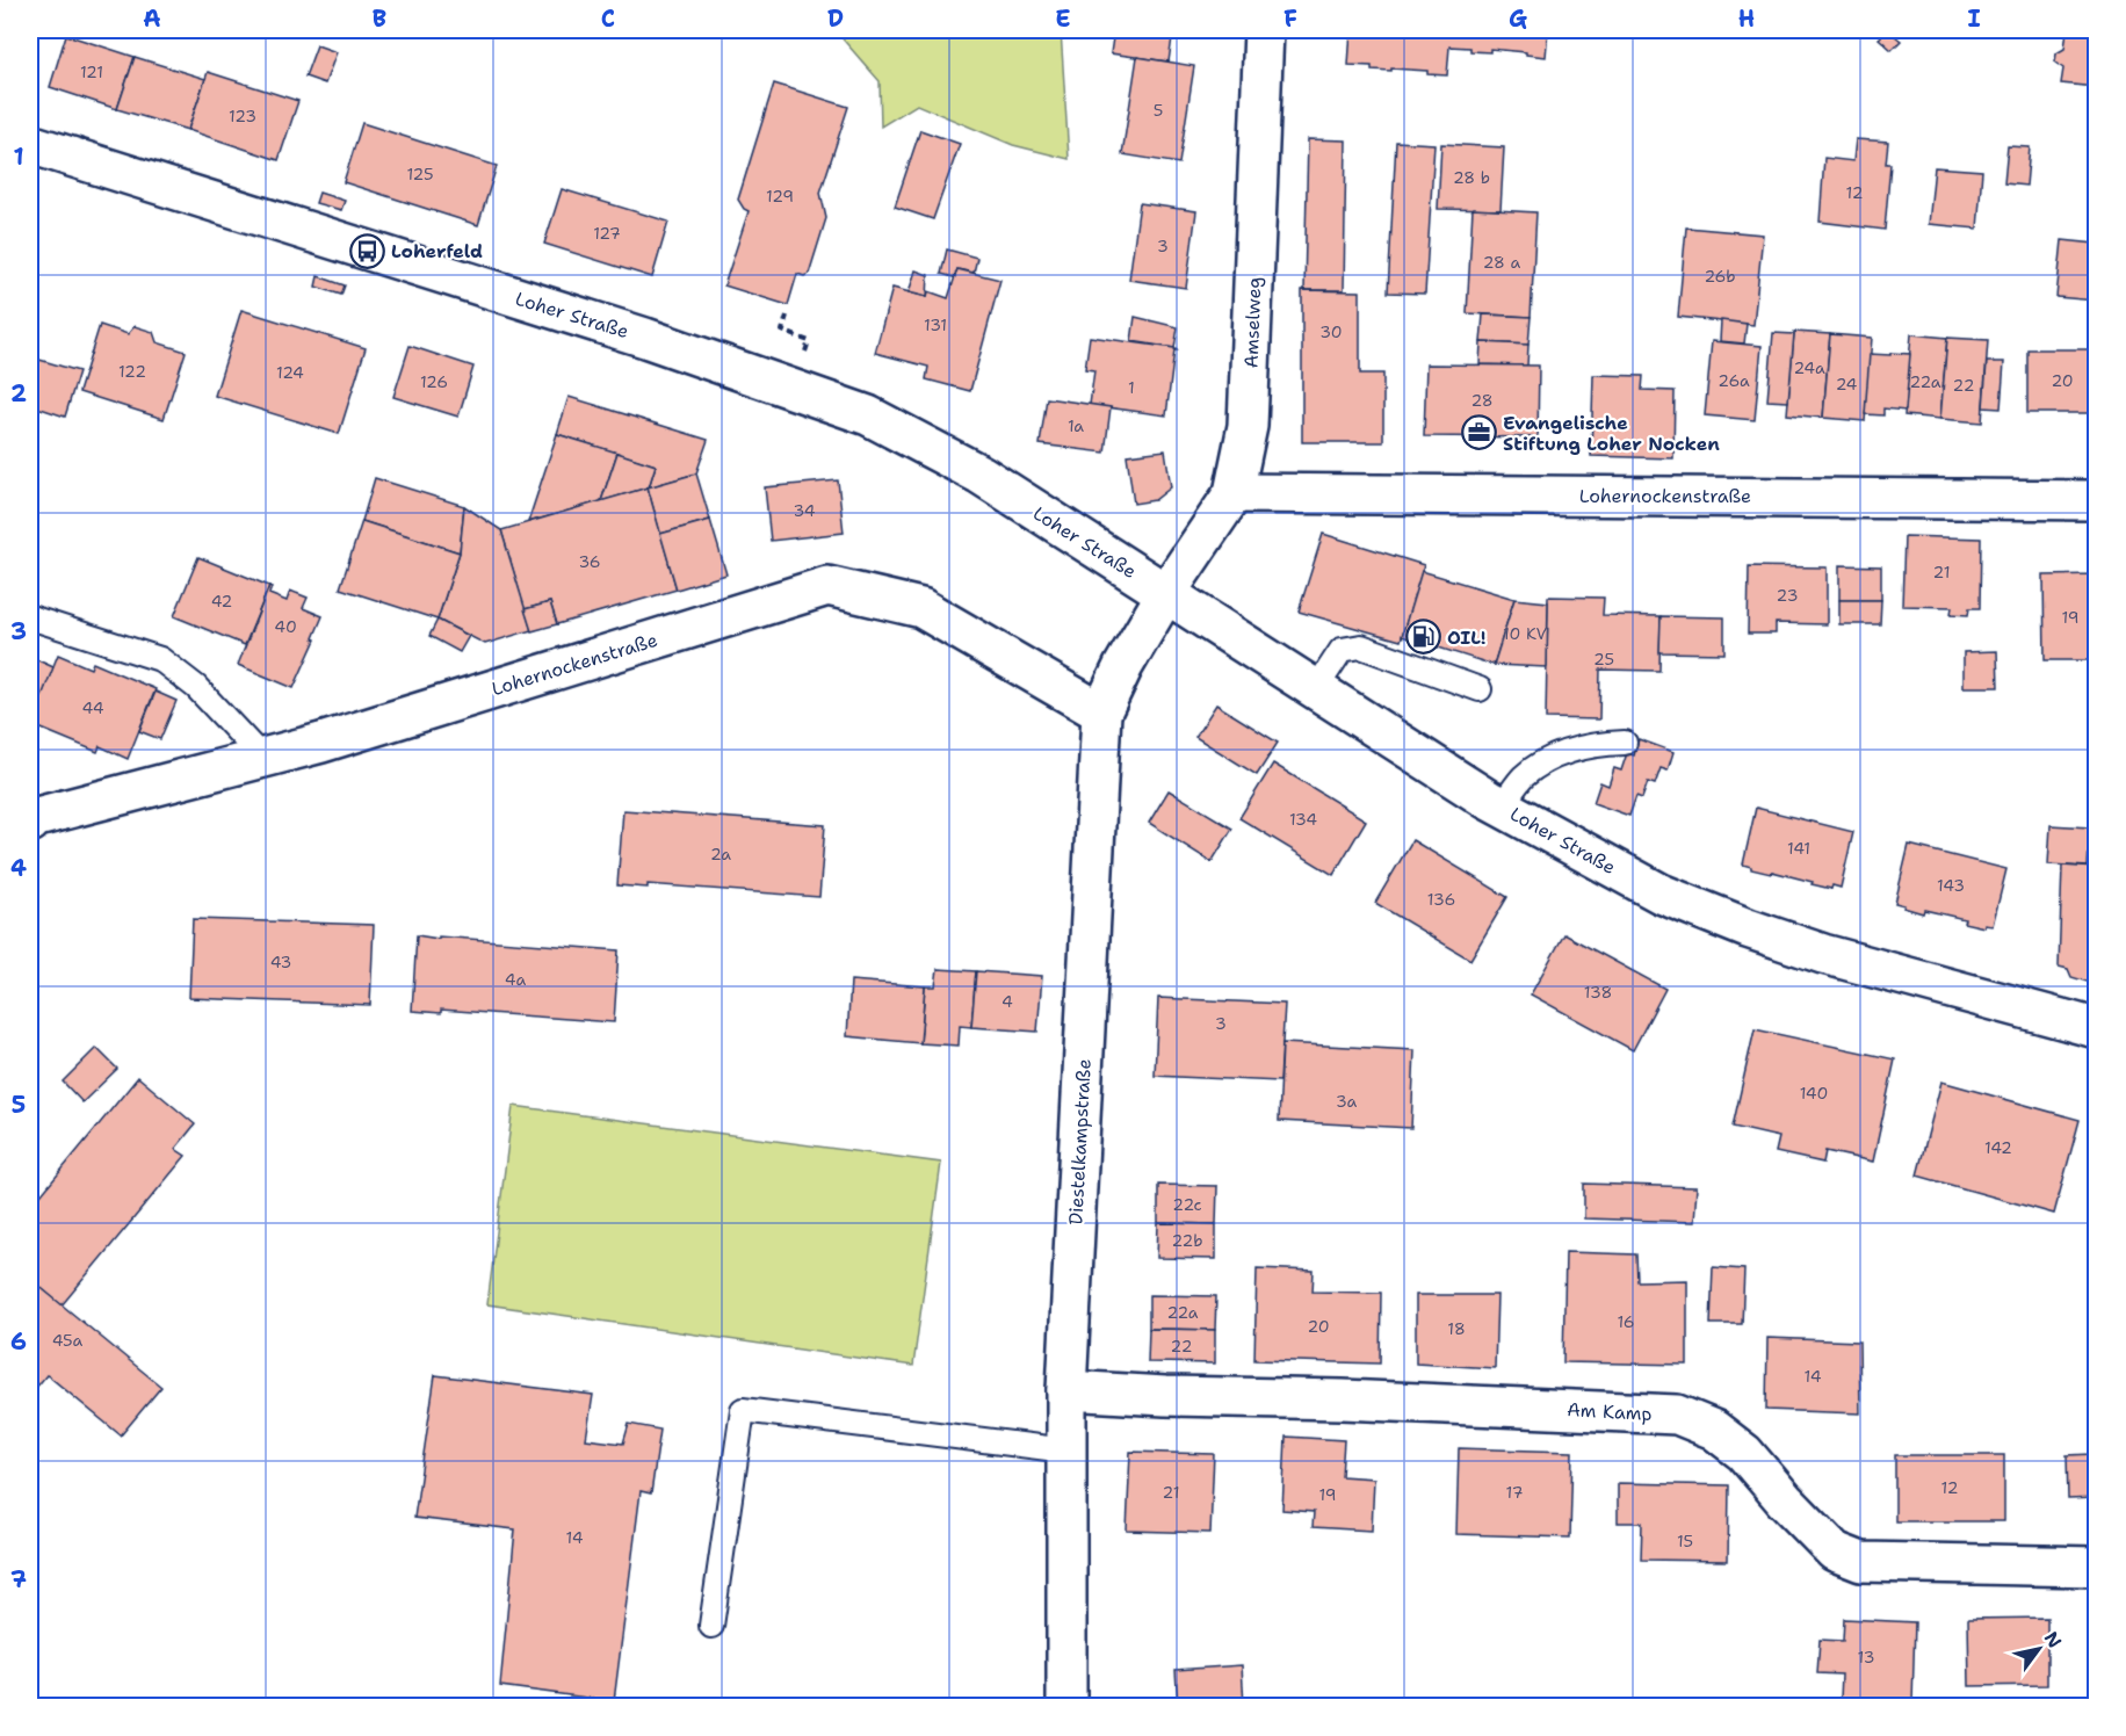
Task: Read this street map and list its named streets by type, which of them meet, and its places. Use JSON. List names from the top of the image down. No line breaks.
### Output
{"streets":{"street":["Loher Straße","Amselweg","Lohernockenstraße","Diestelkampstraße","Am Kamp"]},"crossings":[["Loher Straße","Amselweg"],["Loher Straße","Diestelkampstraße"],["Amselweg","Lohernockenstraße"],["Amselweg","Diestelkampstraße"],["Lohernockenstraße","Diestelkampstraße"],["Diestelkampstraße","Am Kamp"]],"places":{"bus stop":["Loherfeld"],"office":["Evangelische Stiftung Loher Nocken"],"fuel station":["OIL!"]},"house_numbers":["121","5","123","125","28 b","12","129","127","3","28 a","26b","131","30","24a","122","124","26a","20","126","22a","24","22","1","28","1a","34","36","21","23","42","19","40","10 KV","25","44","134","141","2a","143","136","43","4a","138","4","3","140","3a","142","22c","22b","22a","16","20","18","45a","22","14","12","21","17","19","14","15","13"],"north":"top right","grid":{"columns":["A","B","C","D","E","F","G","H","I"],"rows":["1","2","3","4","5","6","7"]}}
